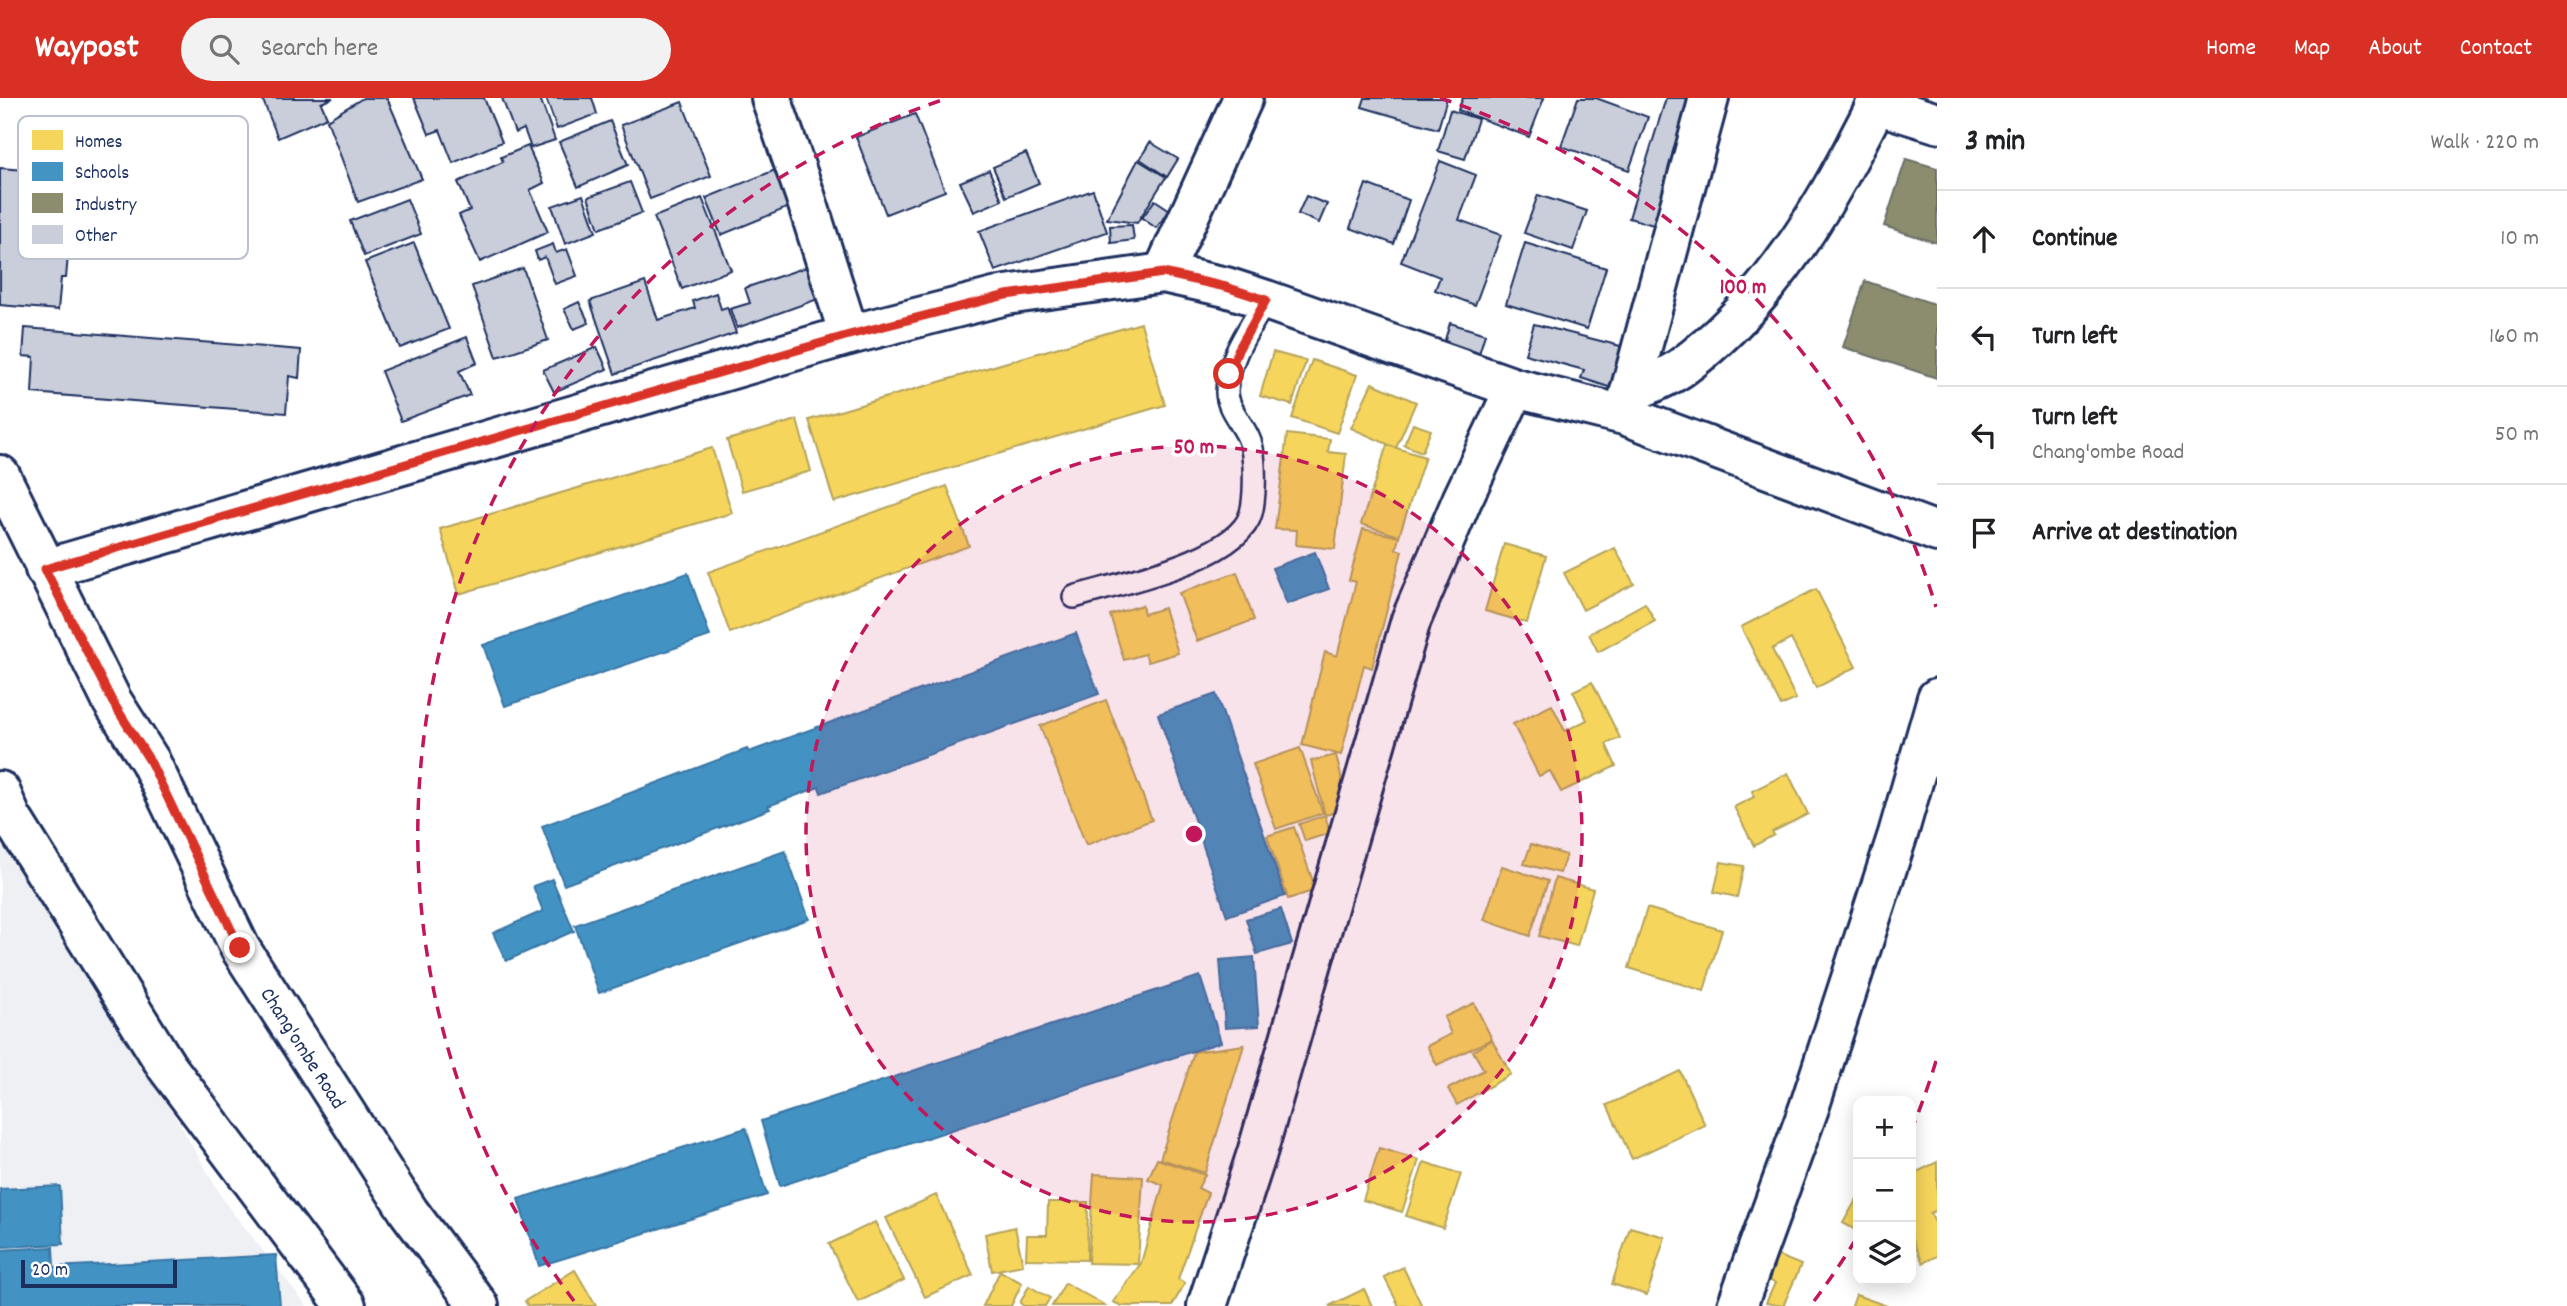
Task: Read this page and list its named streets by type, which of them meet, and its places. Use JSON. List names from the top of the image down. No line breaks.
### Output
{"streets":{"street":["Chang'ombe Road"]},"legend":["Homes","Schools","Industry","Other"],"scale_bar":"20 m","page":{"header":"Waypost","search":"Search here","nav":["Home","Map","About","Contact"],"heading":["3 min","Walk · 220 m"],"list":[["Continue","10 m"],["Turn left","160 m"],["Turn left","Chang'ombe Road","50 m"],"Arrive at destination"],"map_buttons":["+","−"],"scale":"20 m"},"rings":["100 m","50 m"]}
